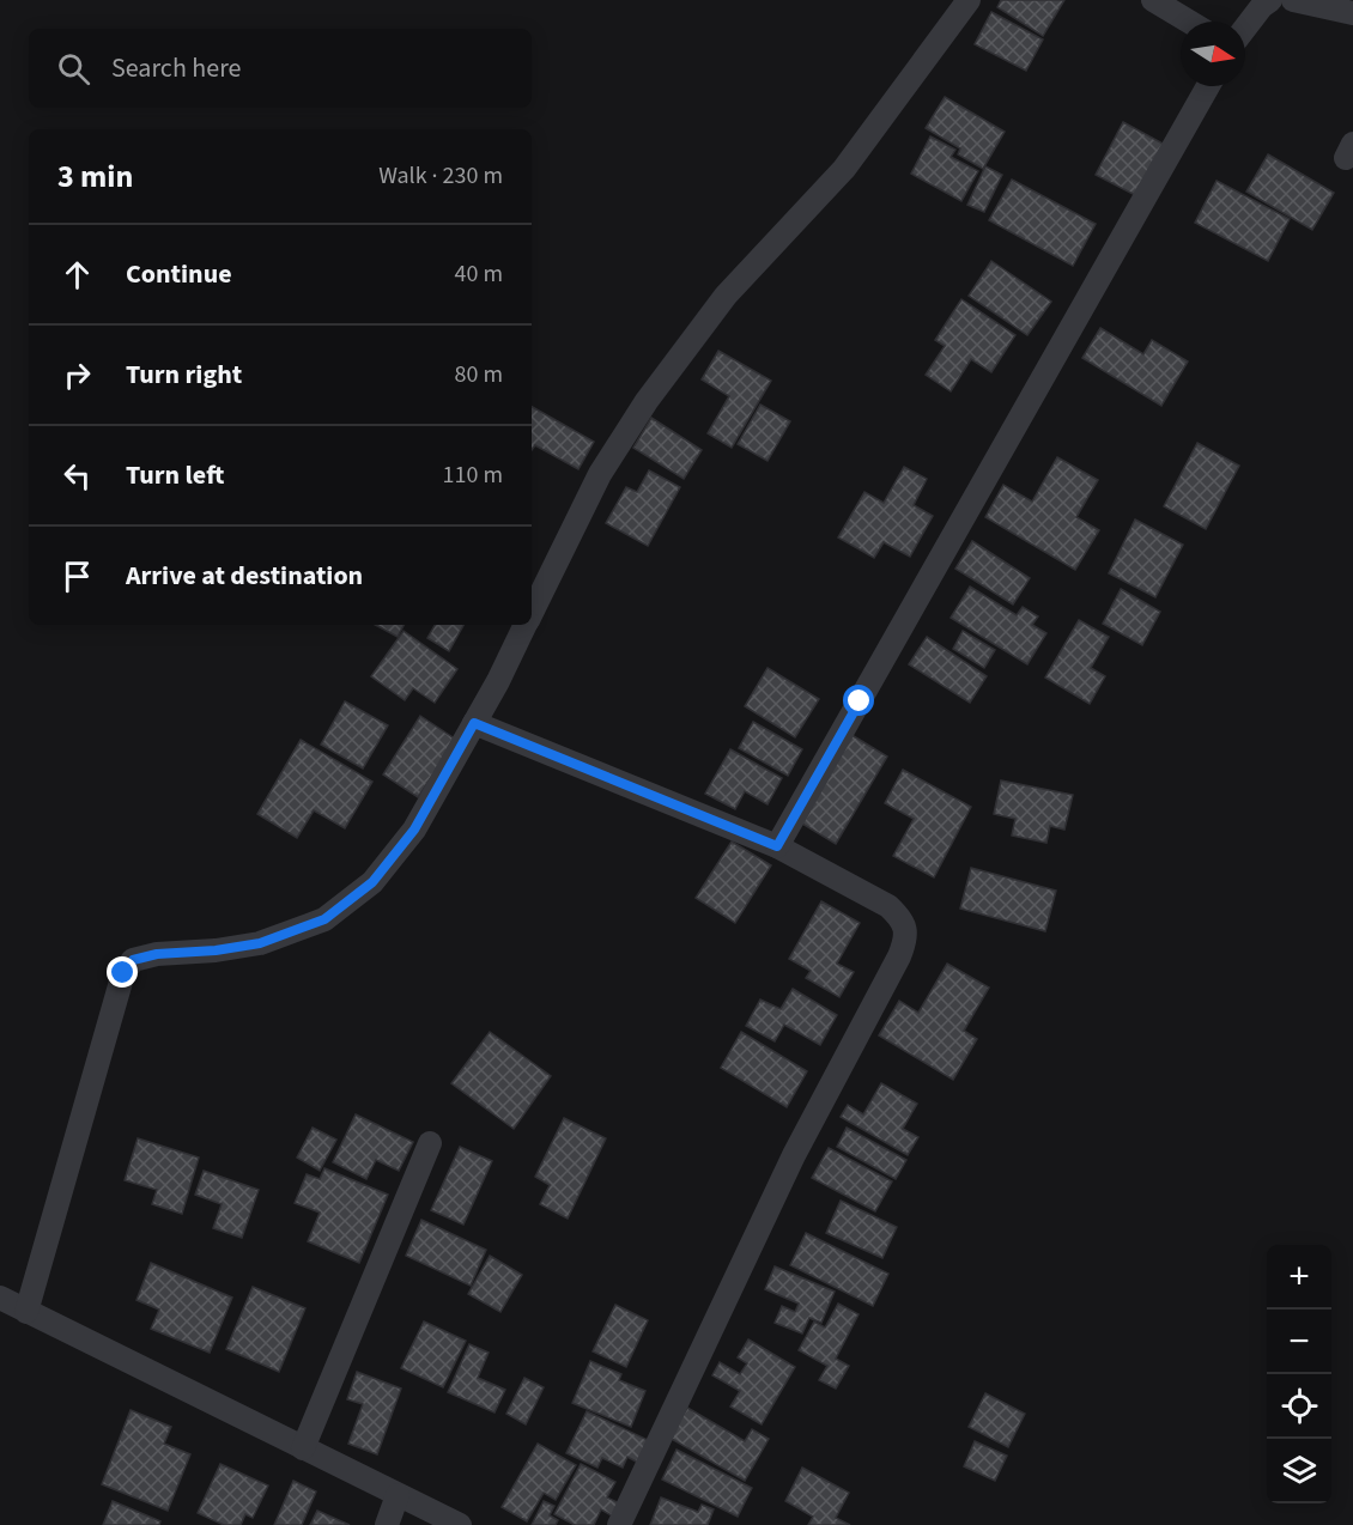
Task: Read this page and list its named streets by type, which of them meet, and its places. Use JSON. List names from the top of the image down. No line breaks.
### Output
{"north":"right","page":{"search":"Search here","heading":["3 min","Walk · 230 m"],"list":[["Continue","40 m"],["Turn right","80 m"],["Turn left","110 m"],"Arrive at destination"],"map_buttons":["+","−"]}}
